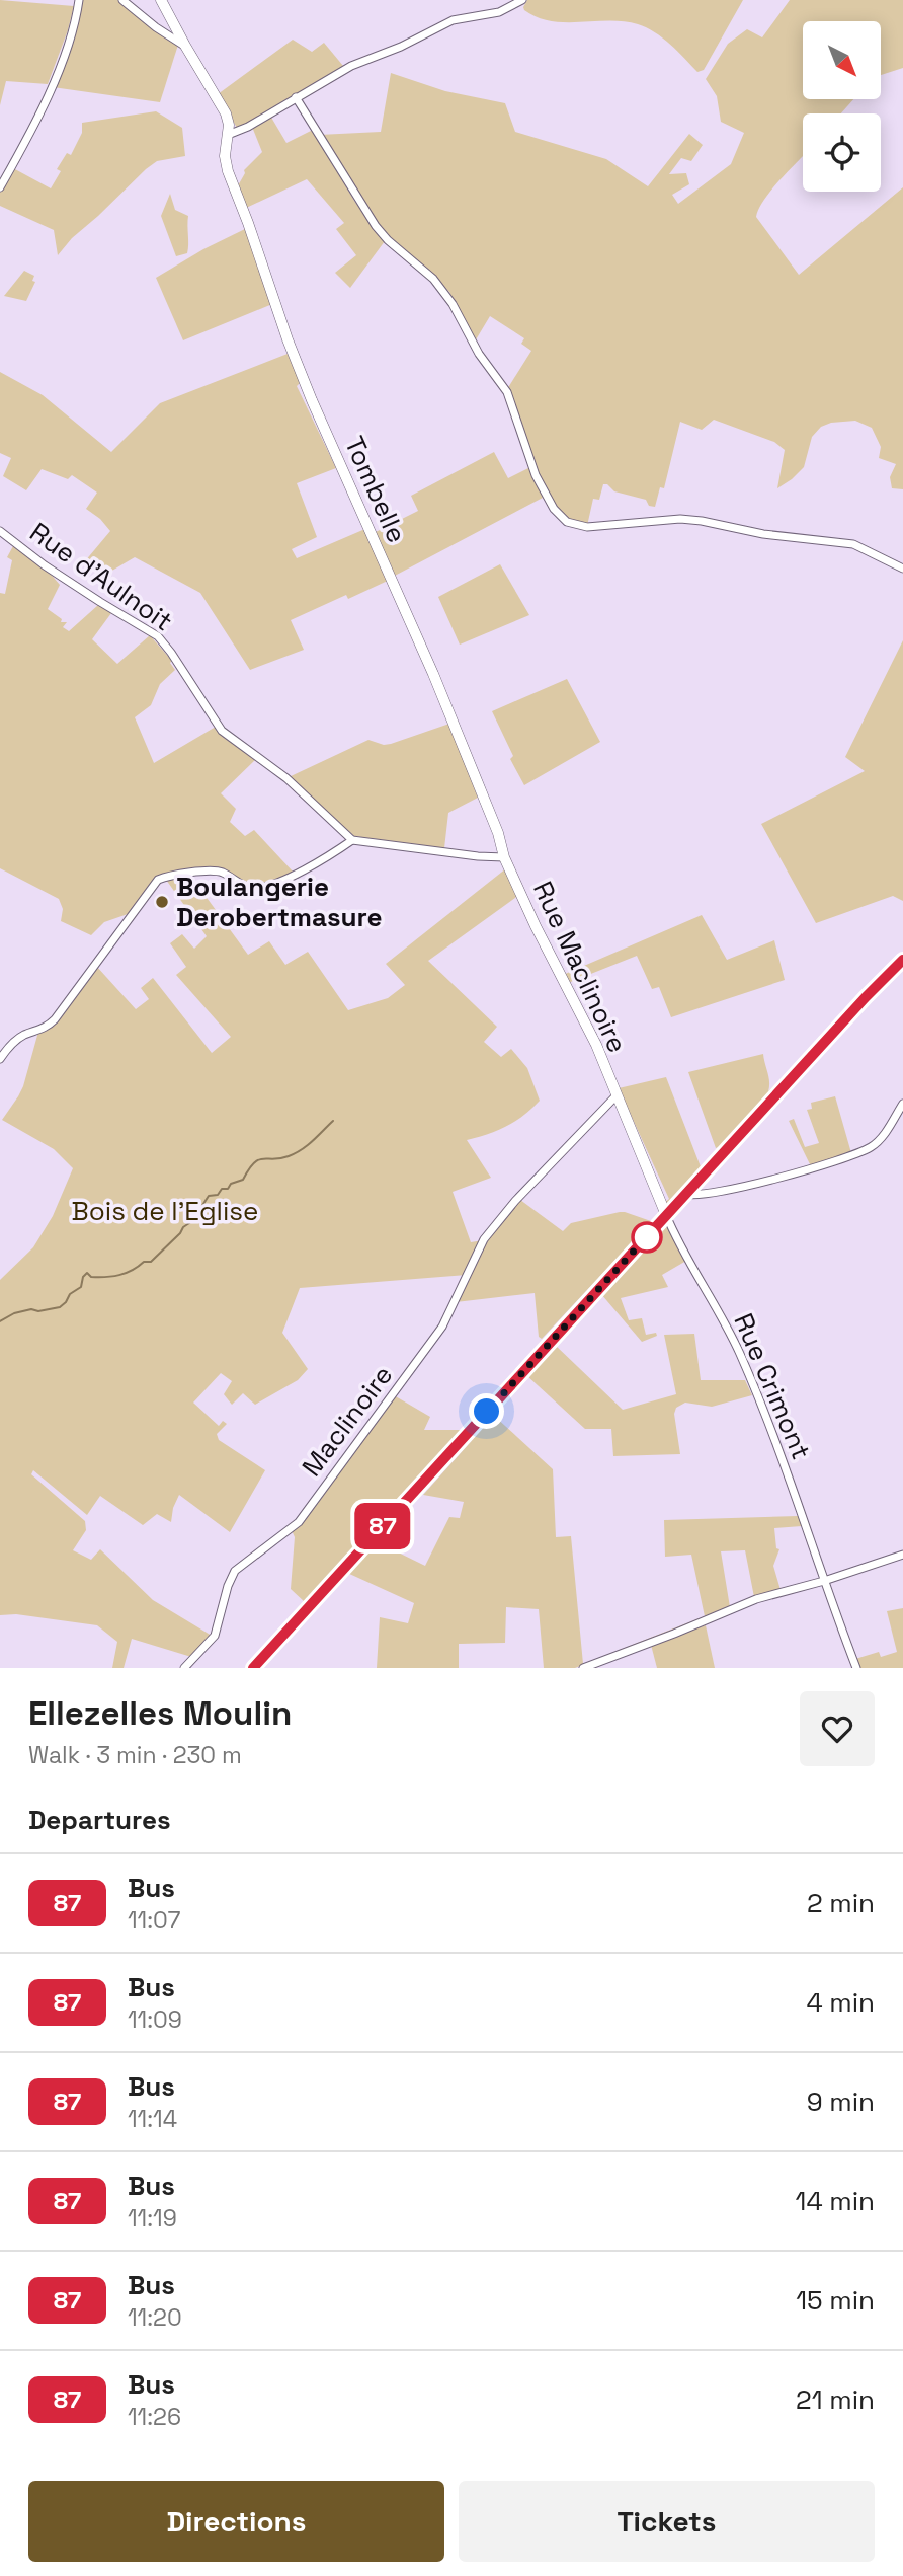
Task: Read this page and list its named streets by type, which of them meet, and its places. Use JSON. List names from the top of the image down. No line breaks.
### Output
{"streets":{"street":["Tombelle","Rue d'Aulnoit","Rue Maclinoire","Rue Crimont","Maclinoire"]},"crossings":[["Tombelle","Rue Maclinoire"],["Rue Maclinoire","Rue Crimont"],["Rue Maclinoire","Maclinoire"]],"parks":["Bois de l'Eglise"],"places":["Boulangerie Derobertmasure"],"lines":["bus line 87"],"north":"bottom right","page":{"on_map":"87","heading":[["Ellezelles Moulin","Walk · 3 min · 230 m"],"Departures"],"list":[{"mark":"87","name":"Bus","note":"11:07","value":"2 min"},{"mark":"87","name":"Bus","note":"11:09","value":"4 min"},{"mark":"87","name":"Bus","note":"11:14","value":"9 min"},{"mark":"87","name":"Bus","note":"11:19","value":"14 min"},{"mark":"87","name":"Bus","note":"11:20","value":"15 min"},{"mark":"87","name":"Bus","note":"11:26","value":"21 min"}],"buttons":["Directions","Tickets"]}}
